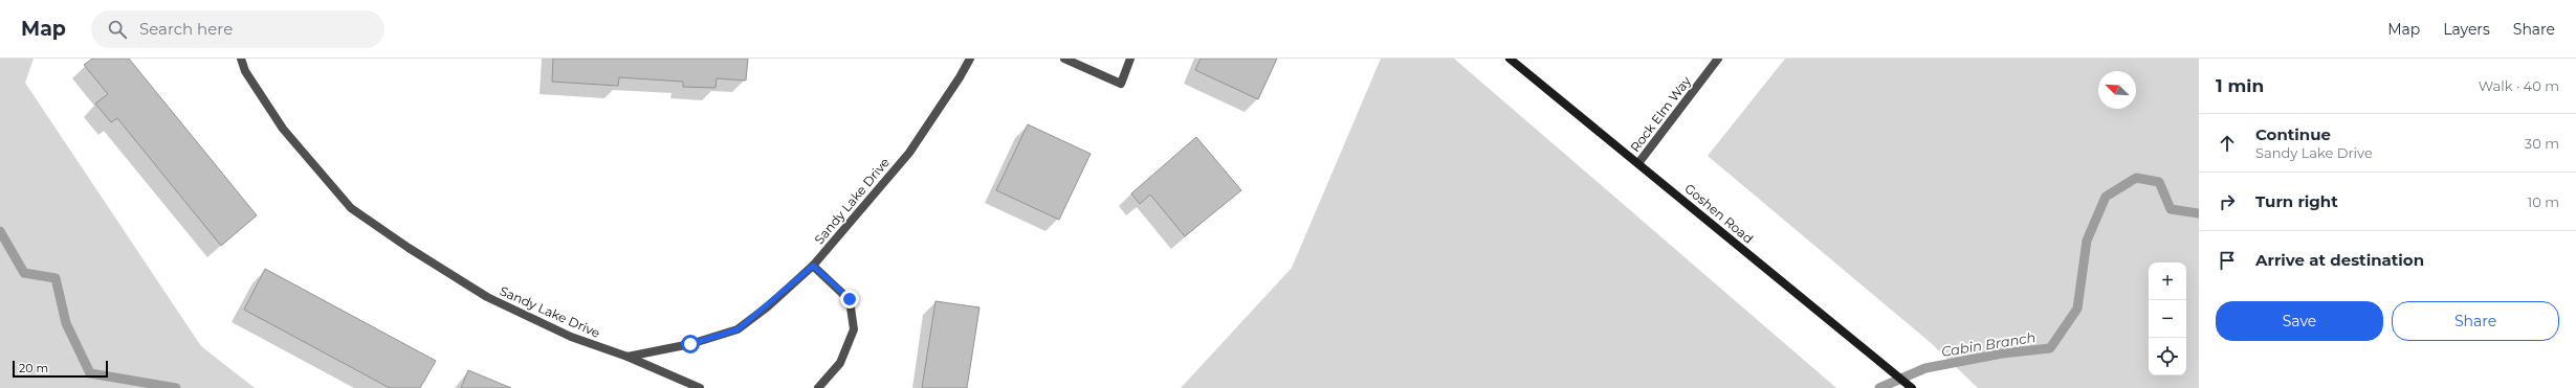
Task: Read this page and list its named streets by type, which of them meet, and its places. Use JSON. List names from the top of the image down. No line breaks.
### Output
{"streets":{"street":["Rock Elm Way","Sandy Lake Drive","Goshen Road"]},"crossings":[["Rock Elm Way","Goshen Road"]],"water":["Cabin Branch"],"scale_bar":"20 m","north":"top left","page":{"header":"Map","search":"Search here","nav":["Map","Layers","Share"],"heading":["1 min","Walk · 40 m"],"list":[["Continue","Sandy Lake Drive","30 m"],["Turn right","10 m"],"Arrive at destination"],"map_buttons":["+","−"],"buttons":["Save","Share"],"scale":"20 m"}}
